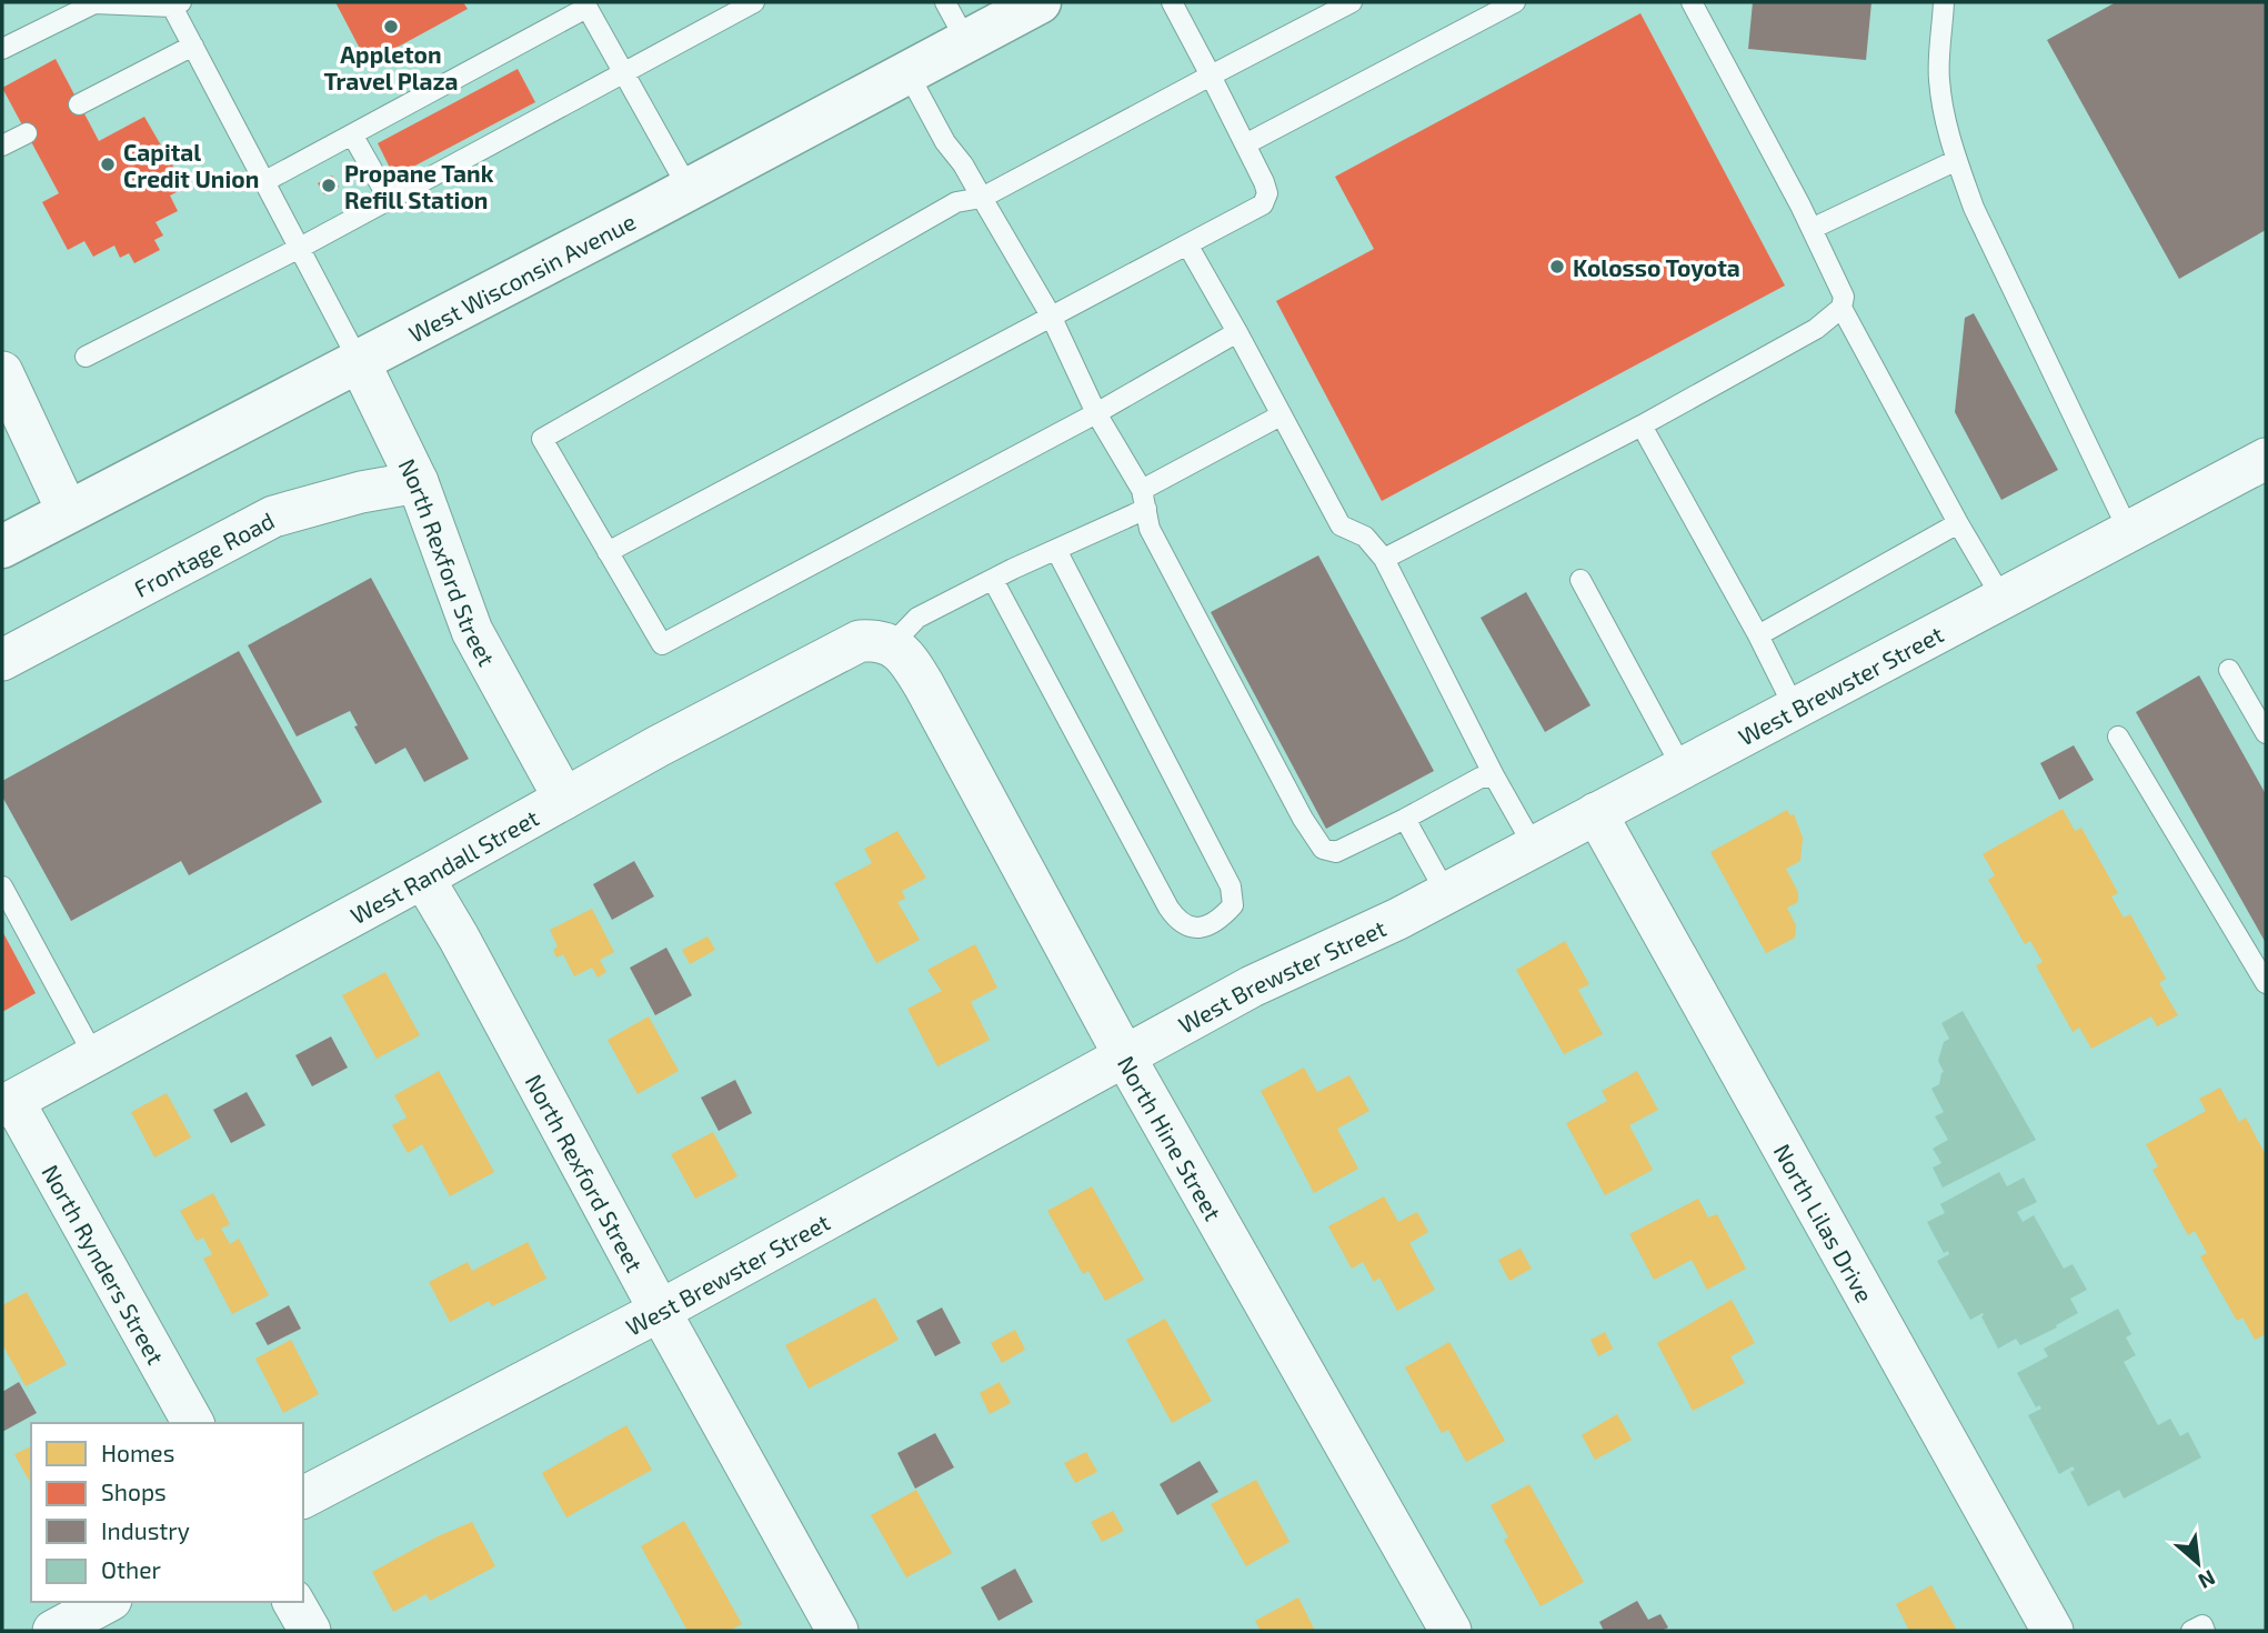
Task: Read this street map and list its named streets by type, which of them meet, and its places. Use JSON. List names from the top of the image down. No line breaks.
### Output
{"streets":{"main road":["West Wisconsin Avenue"],"street":["Frontage Road","North Rexford Street","West Brewster Street","West Randall Street","North Hine Street","North Lilas Drive","North Rynders Street"]},"crossings":[["West Wisconsin Avenue","North Rexford Street"],["Frontage Road","North Rexford Street"],["North Rexford Street","West Brewster Street"],["North Rexford Street","West Randall Street"],["West Brewster Street","North Hine Street"],["West Brewster Street","North Lilas Drive"],["West Randall Street","North Hine Street"],["West Randall Street","North Rynders Street"]],"places":["Appleton Travel Plaza","Capital Credit Union","Propane Tank Refill Station","Kolosso Toyota"],"legend":["Homes","Shops","Industry","Other"],"north":"bottom right"}
